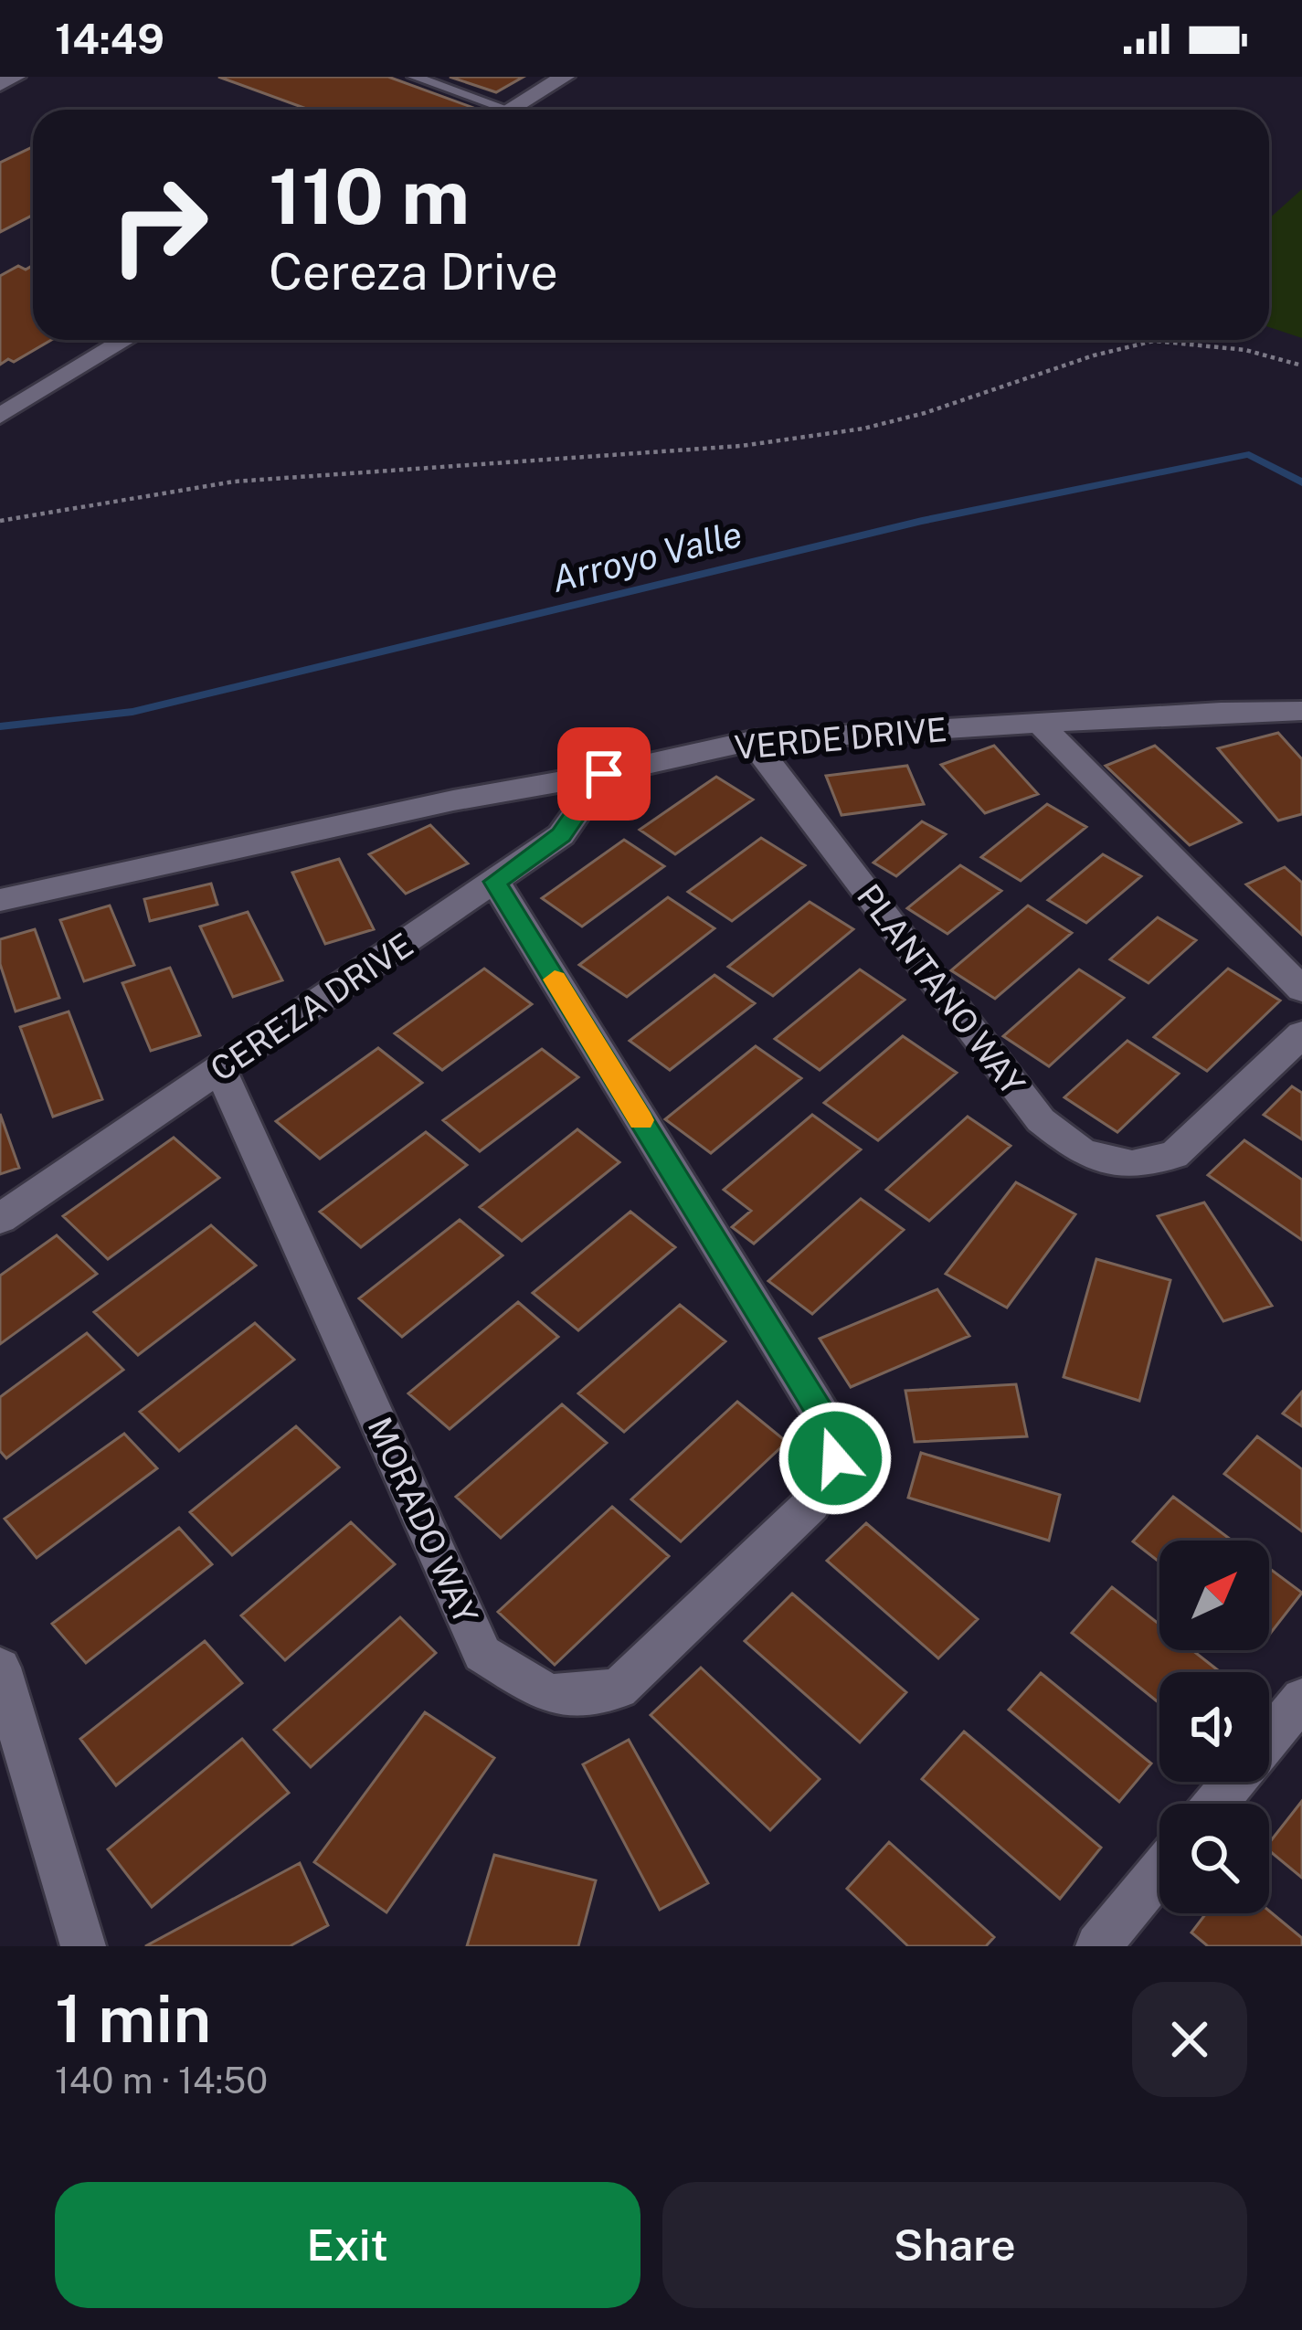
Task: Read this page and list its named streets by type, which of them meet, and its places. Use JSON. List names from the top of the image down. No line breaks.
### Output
{"streets":{"street":["VERDE DRIVE","PLANTANO WAY","CEREZA DRIVE","MORADO WAY"]},"crossings":[["VERDE DRIVE","PLANTANO WAY"],["VERDE DRIVE","CEREZA DRIVE"],["CEREZA DRIVE","MORADO WAY"]],"water":["Arroyo Valle"],"north":"top right","page":{"status":"14:49","turn":["110 m","Cereza Drive"],"heading":["1 min","140 m · 14:50"],"buttons":["Exit","Share"]}}
